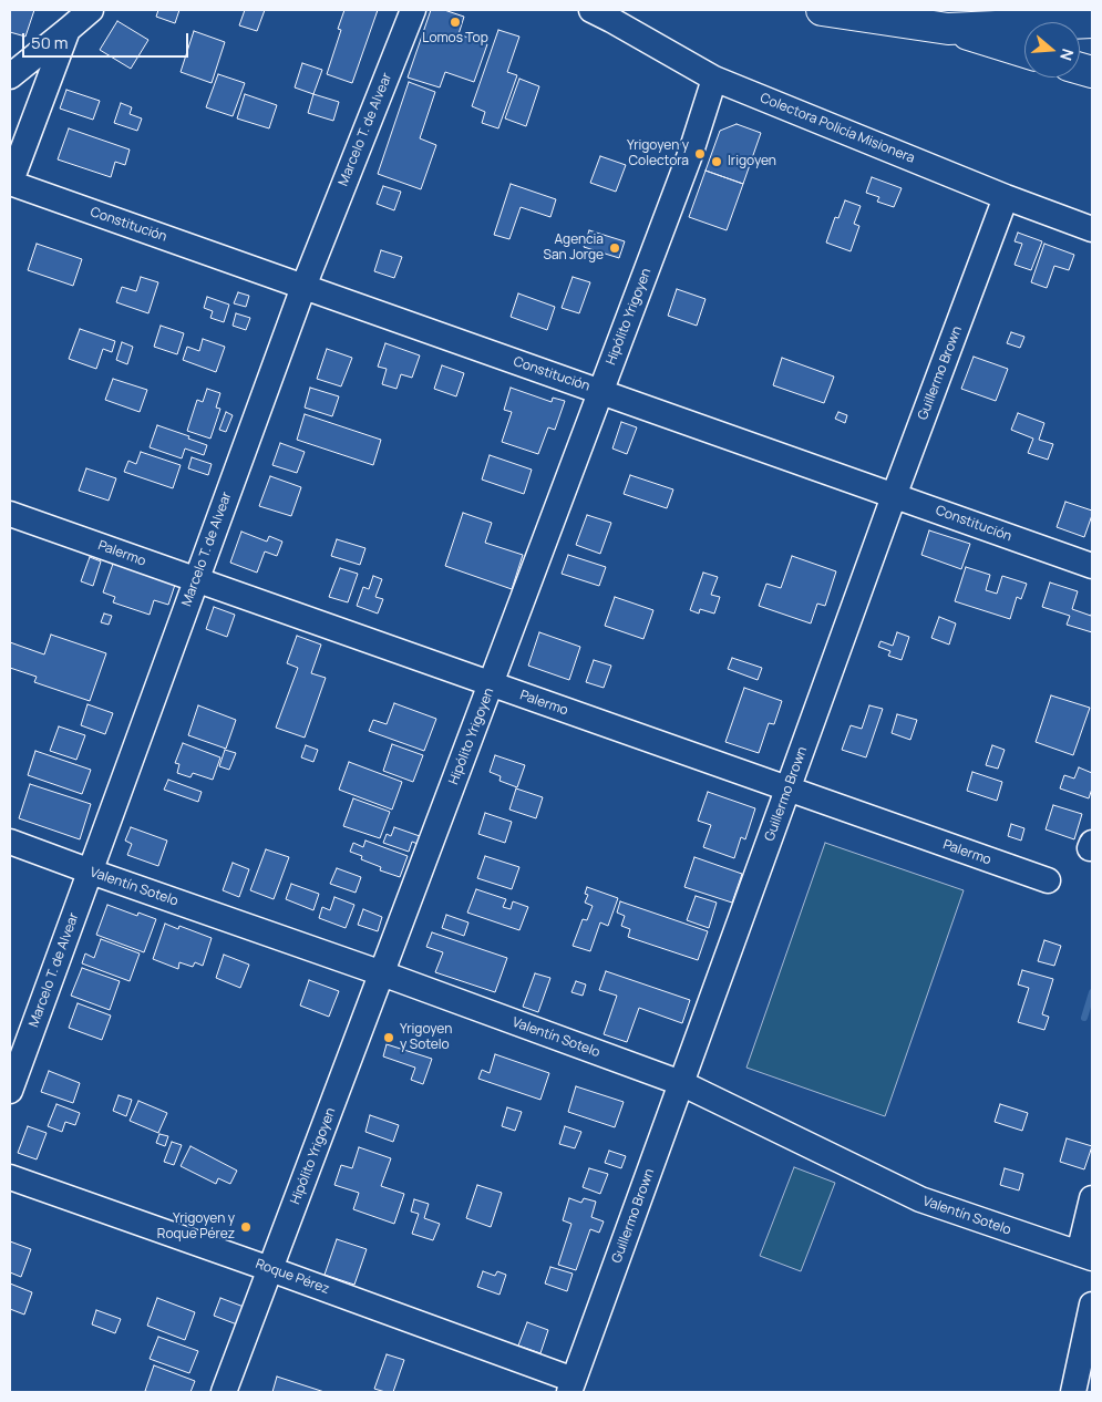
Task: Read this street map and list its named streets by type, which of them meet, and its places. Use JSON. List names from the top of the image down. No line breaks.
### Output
{"streets":{"street":["Colectora Policía Misionera","Marcelo T. de Alvear","Constitución","Hipólito Yrigoyen","Guillermo Brown","Palermo","Valentín Sotelo","Roque Pérez"]},"crossings":[["Colectora Policía Misionera","Hipólito Yrigoyen"],["Colectora Policía Misionera","Guillermo Brown"],["Marcelo T. de Alvear","Constitución"],["Marcelo T. de Alvear","Palermo"],["Marcelo T. de Alvear","Valentín Sotelo"],["Constitución","Hipólito Yrigoyen"],["Constitución","Guillermo Brown"],["Hipólito Yrigoyen","Palermo"],["Hipólito Yrigoyen","Valentín Sotelo"],["Hipólito Yrigoyen","Roque Pérez"],["Guillermo Brown","Palermo"],["Guillermo Brown","Valentín Sotelo"],["Guillermo Brown","Roque Pérez"]],"places":["Lomos Top","Yrigoyen y Colectora","Irigoyen","Agencia San Jorge","Yrigoyen y Sotelo","Yrigoyen y Roque Pérez"],"scale_bar":"50 m","north":"right"}
